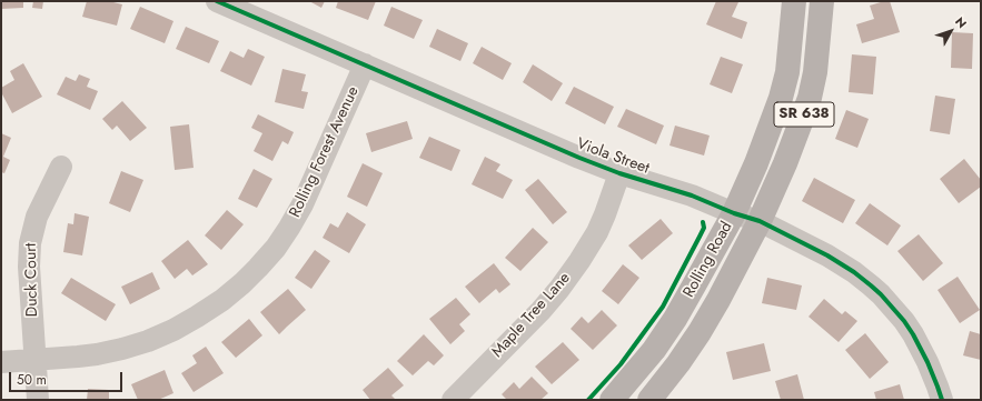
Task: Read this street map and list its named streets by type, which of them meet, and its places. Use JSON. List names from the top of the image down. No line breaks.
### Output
{"streets":{"main road":["SR 638","Rolling Road"],"street":["Rolling Forest Avenue","Viola Street","Duck Court","Maple Tree Lane"]},"crossings":[["Rolling Forest Avenue","Viola Street"],["Rolling Forest Avenue","Duck Court"],["Viola Street","Rolling Road"],["Viola Street","Maple Tree Lane"]],"scale_bar":"50 m","north":"top right"}
